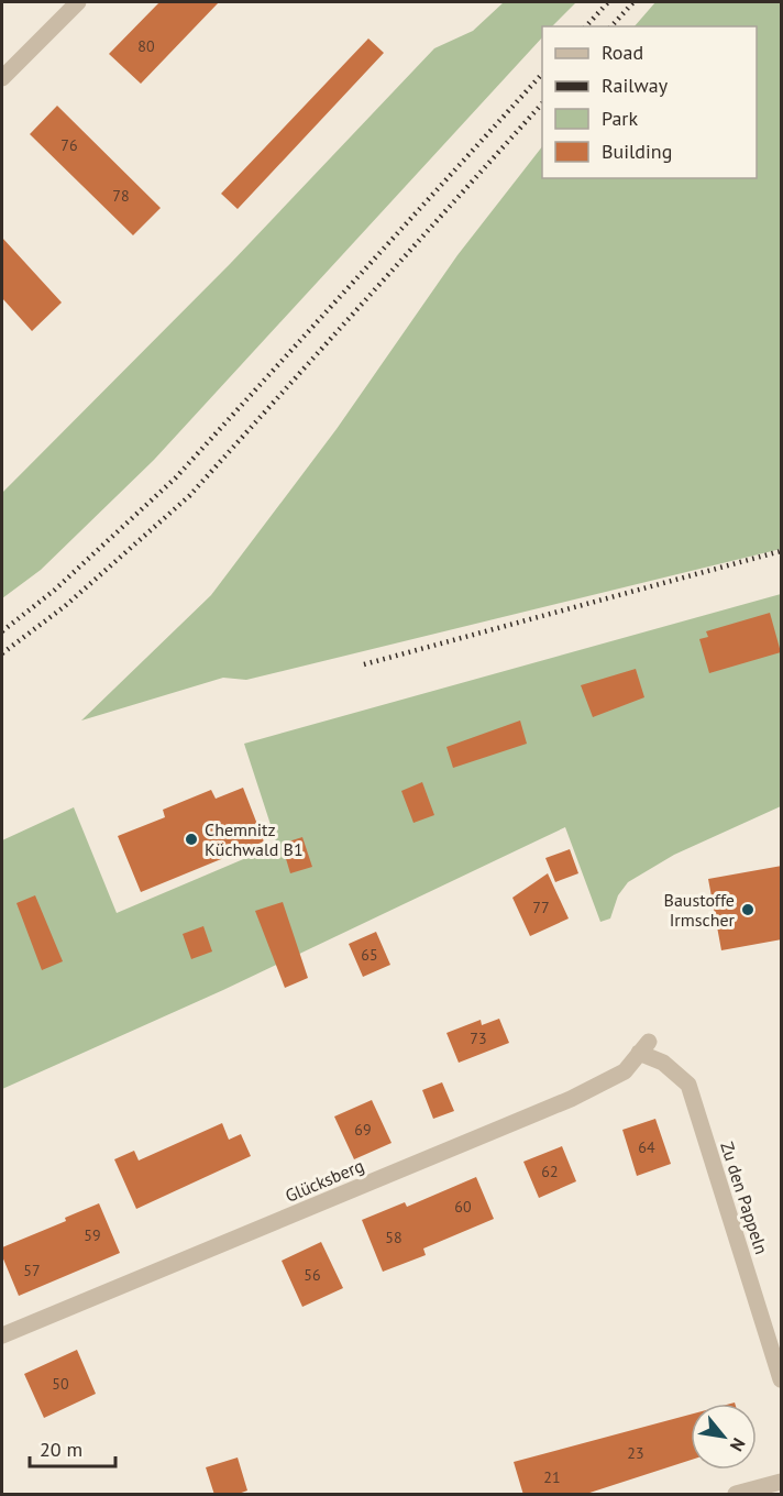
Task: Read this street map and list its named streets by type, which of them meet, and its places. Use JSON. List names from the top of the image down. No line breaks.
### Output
{"streets":{"street":["Glücksberg","Zu den Pappeln"]},"crossings":[["Glücksberg","Zu den Pappeln"]],"places":["Chemnitz Küchwald B1","Baustoffe Irmscher"],"house_numbers":["80","76","78","77","65","73","69","64","62","60","59","58","57","56","50","23","21"],"legend":["Road","Railway","Park","Building"],"scale_bar":"20 m","north":"bottom right"}
